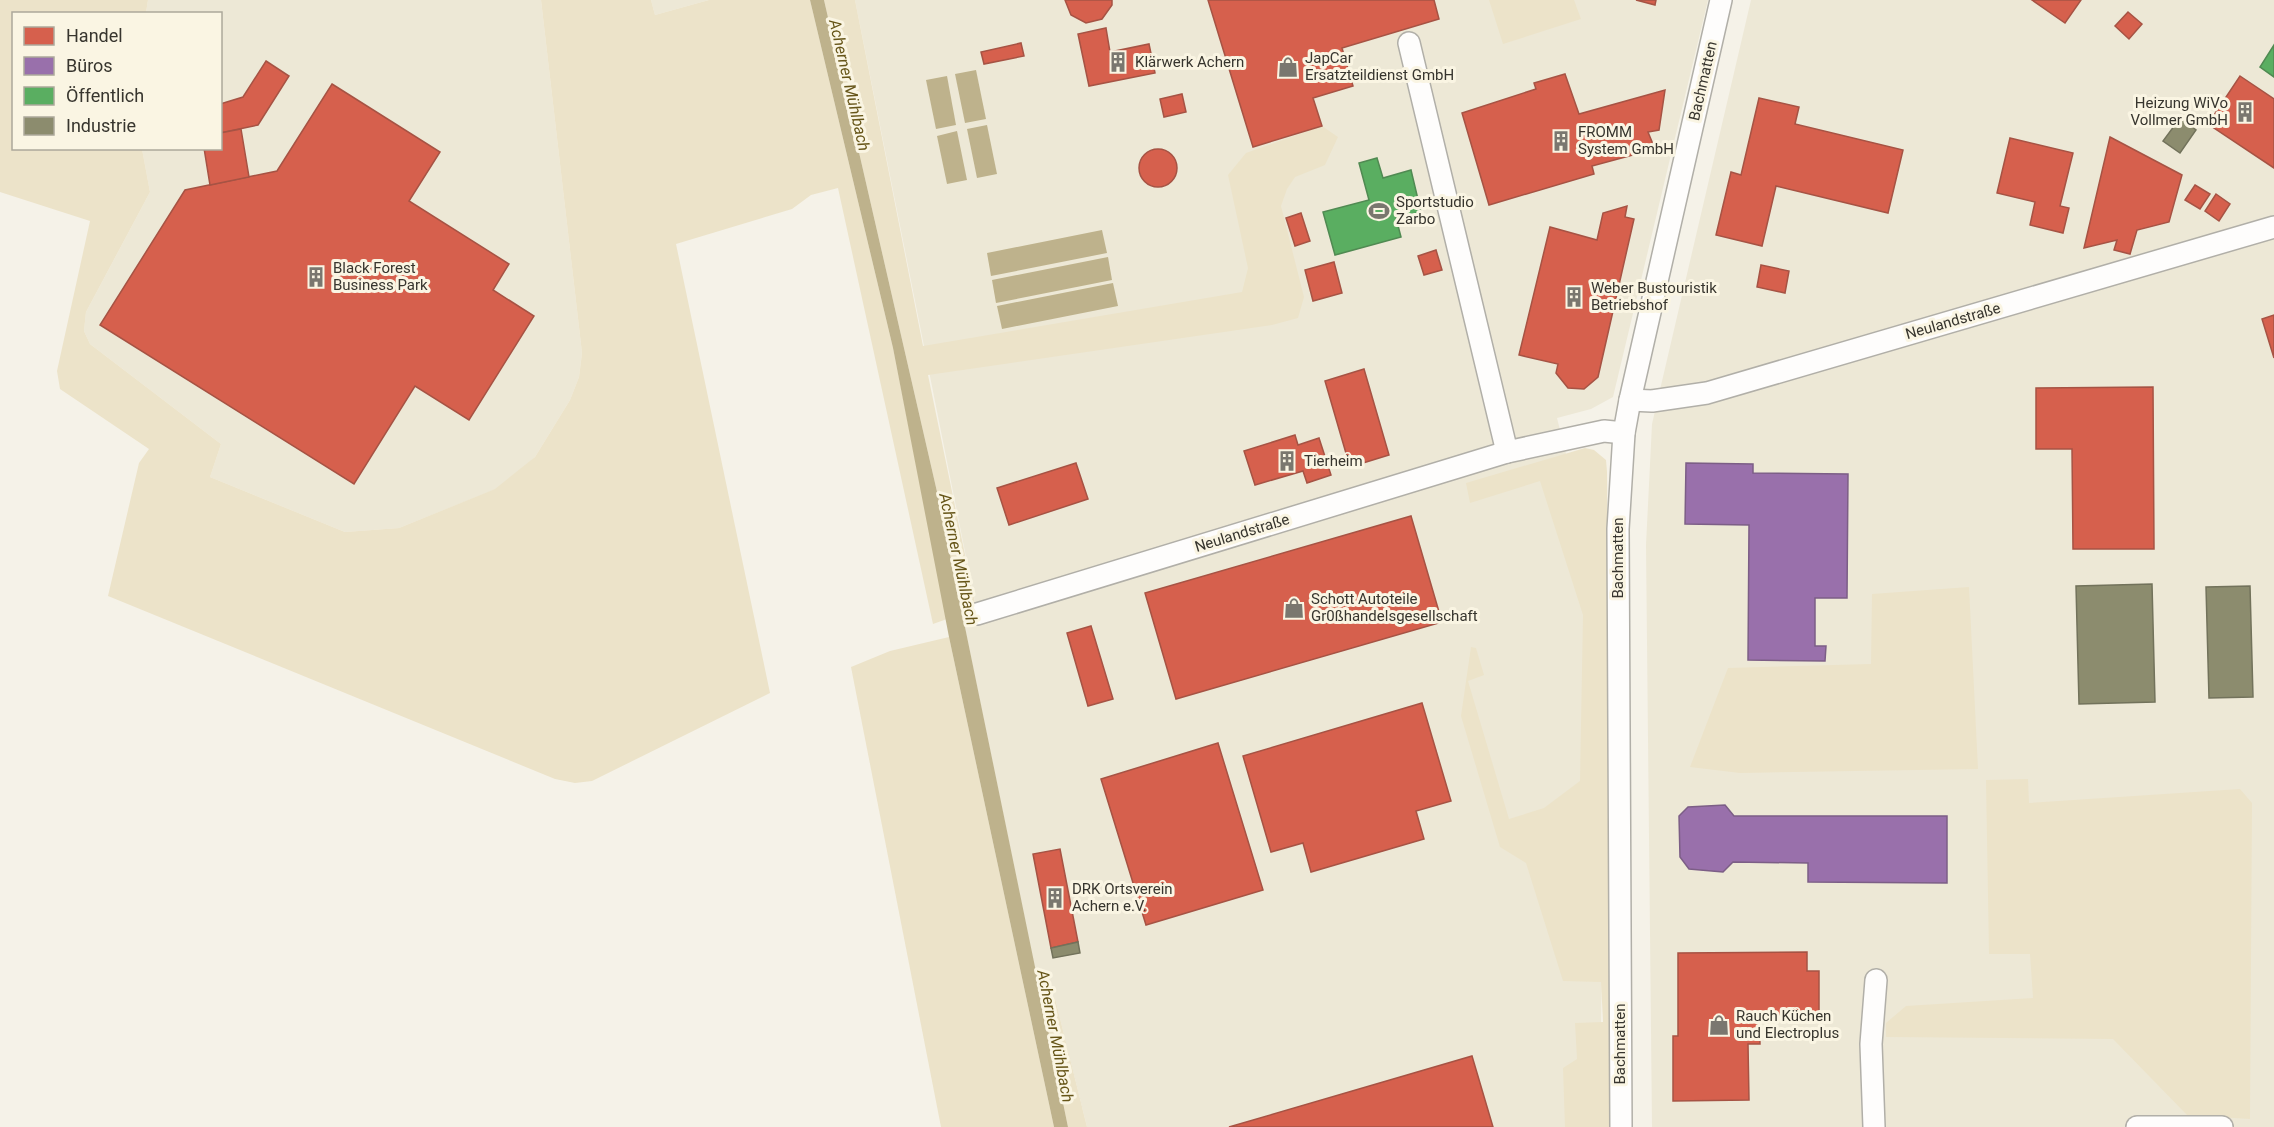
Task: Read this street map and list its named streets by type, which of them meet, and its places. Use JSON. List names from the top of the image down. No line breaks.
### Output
{"streets":{"street":["Bachmatten","Neulandstraße"]},"crossings":[["Bachmatten","Neulandstraße"]],"water":["Acherner Mühlbach"],"places":{"building":["Klärwerk Achern","Heizung WiVo Vollmer GmbH","FROMM System GmbH","Black Forest Business Park","Weber Bustouristik Betriebshof","Tierheim","DRK Ortsverein Achern e.V."],"shop":["JapCar Ersatzteildienst GmbH","Schott Autoteile Gr0ßhandelsgesellschaft","Rauch Küchen und Electroplus"],"sports":["Sportstudio Zarbo"]},"legend":["Handel","Büros","Öffentlich","Industrie"]}
